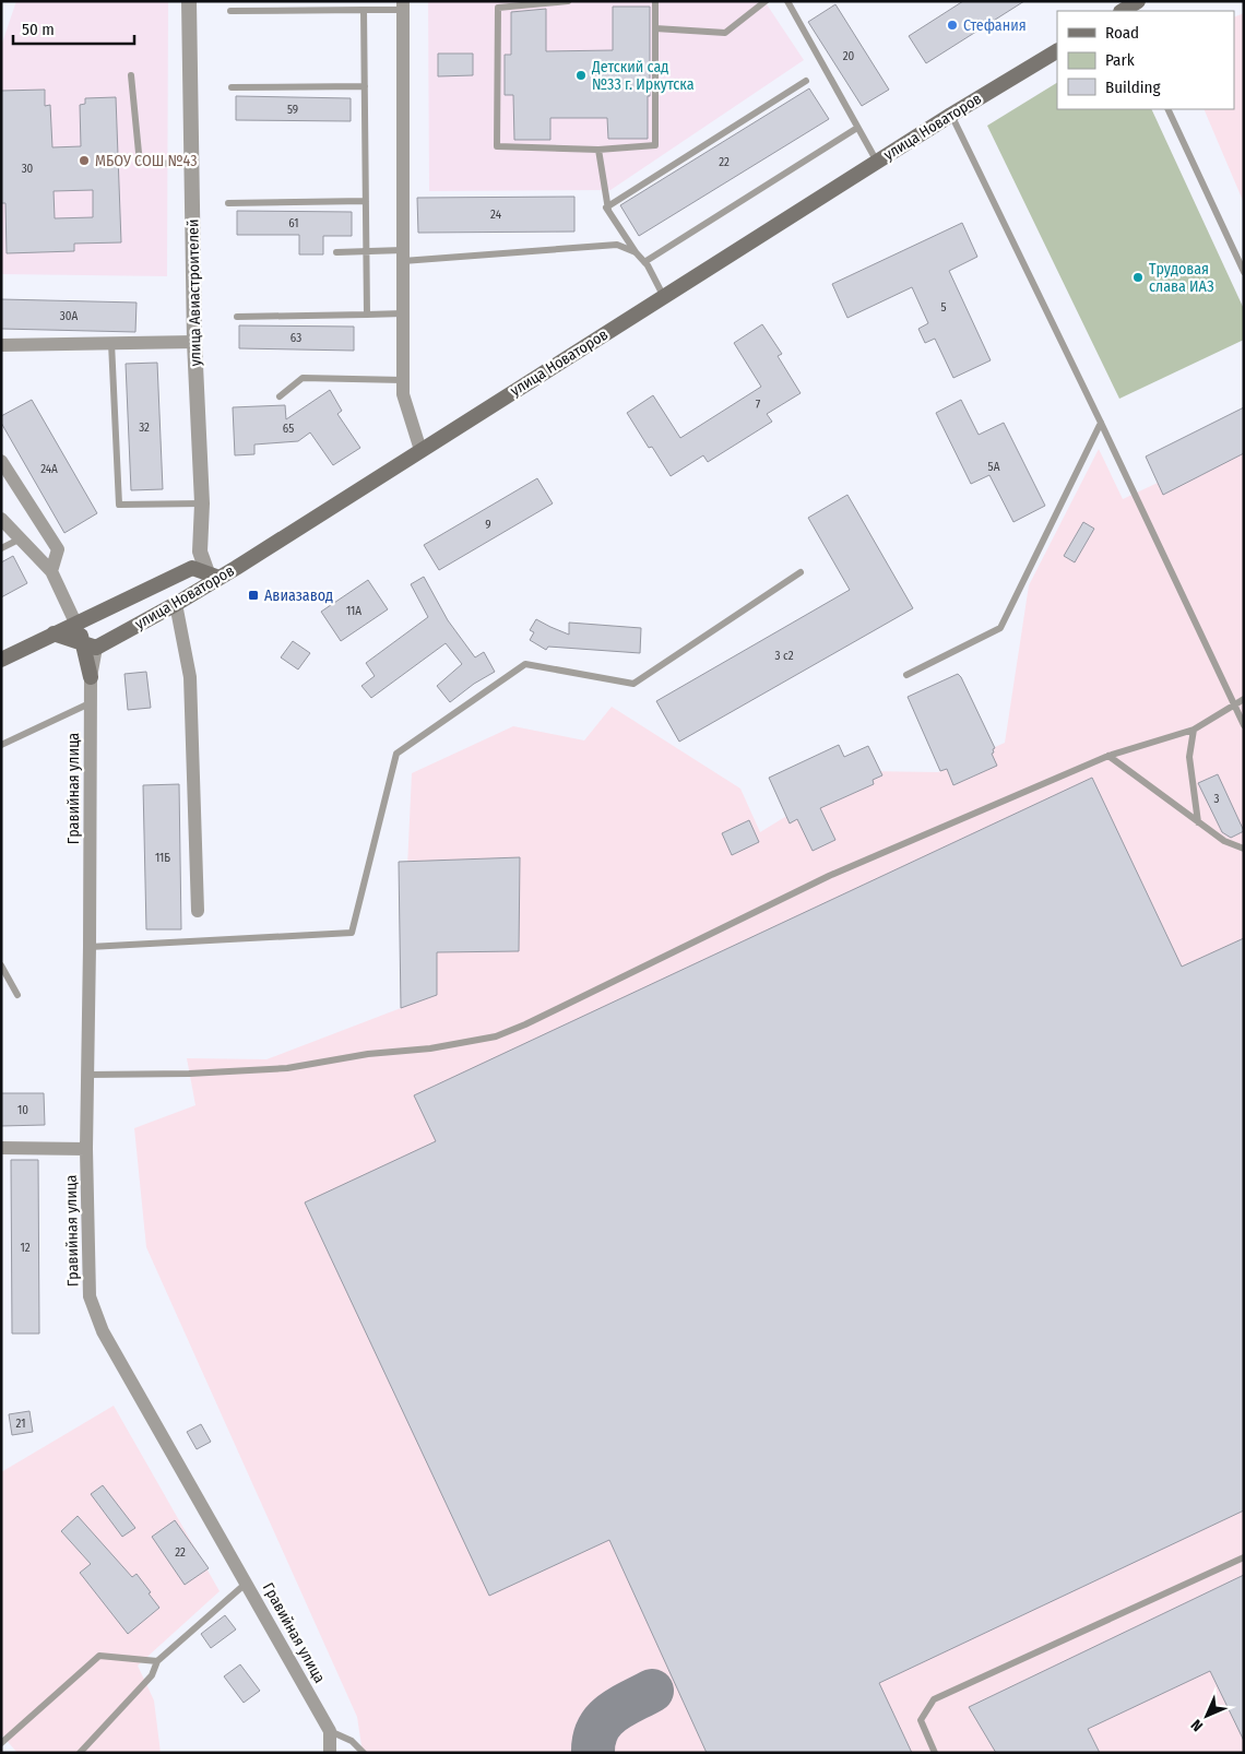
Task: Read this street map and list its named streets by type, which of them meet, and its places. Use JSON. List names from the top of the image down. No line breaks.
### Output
{"streets":{"main road":["улица Новаторов"],"street":["улица Авиастроителей","Гравийная улица"]},"crossings":[["улица Новаторов","улица Авиастроителей"],["улица Новаторов","Гравийная улица"]],"places":{"other":["Стефания","Детский сад №33 г. Иркутска","МБОУ СОШ №43","Трудовая слава ИАЗ"],"transit":["Авиазавод"]},"house_numbers":["20","59","22","30","24","61","5","30А","63","7","32","65","5А","24А","9","11А","3 с2","3","11Б","10","12","21","22"],"legend":["Road","Park","Building"],"scale_bar":"50 m","north":"bottom left"}
